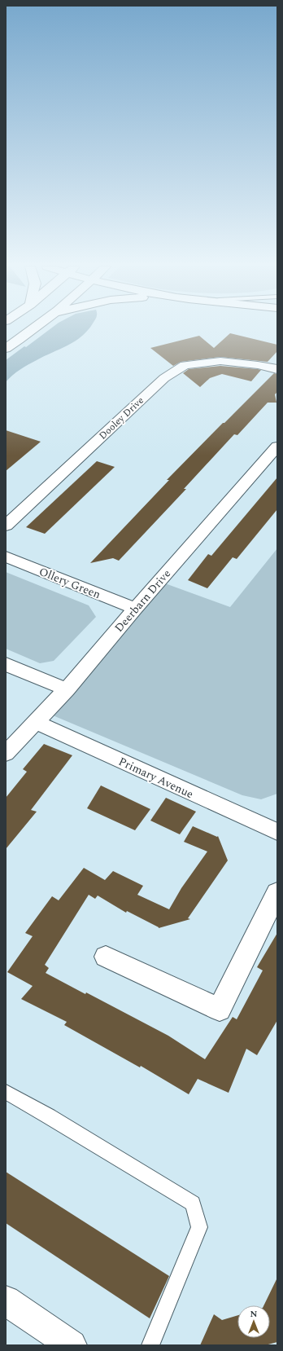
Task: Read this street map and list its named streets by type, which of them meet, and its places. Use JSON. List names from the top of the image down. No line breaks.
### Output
{"streets":{"main road":["Dooley Drive","Ollery Green","Deerbarn Drive","Primary Avenue"]},"crossings":[["Ollery Green","Deerbarn Drive"],["Deerbarn Drive","Primary Avenue"]],"north":"top"}
